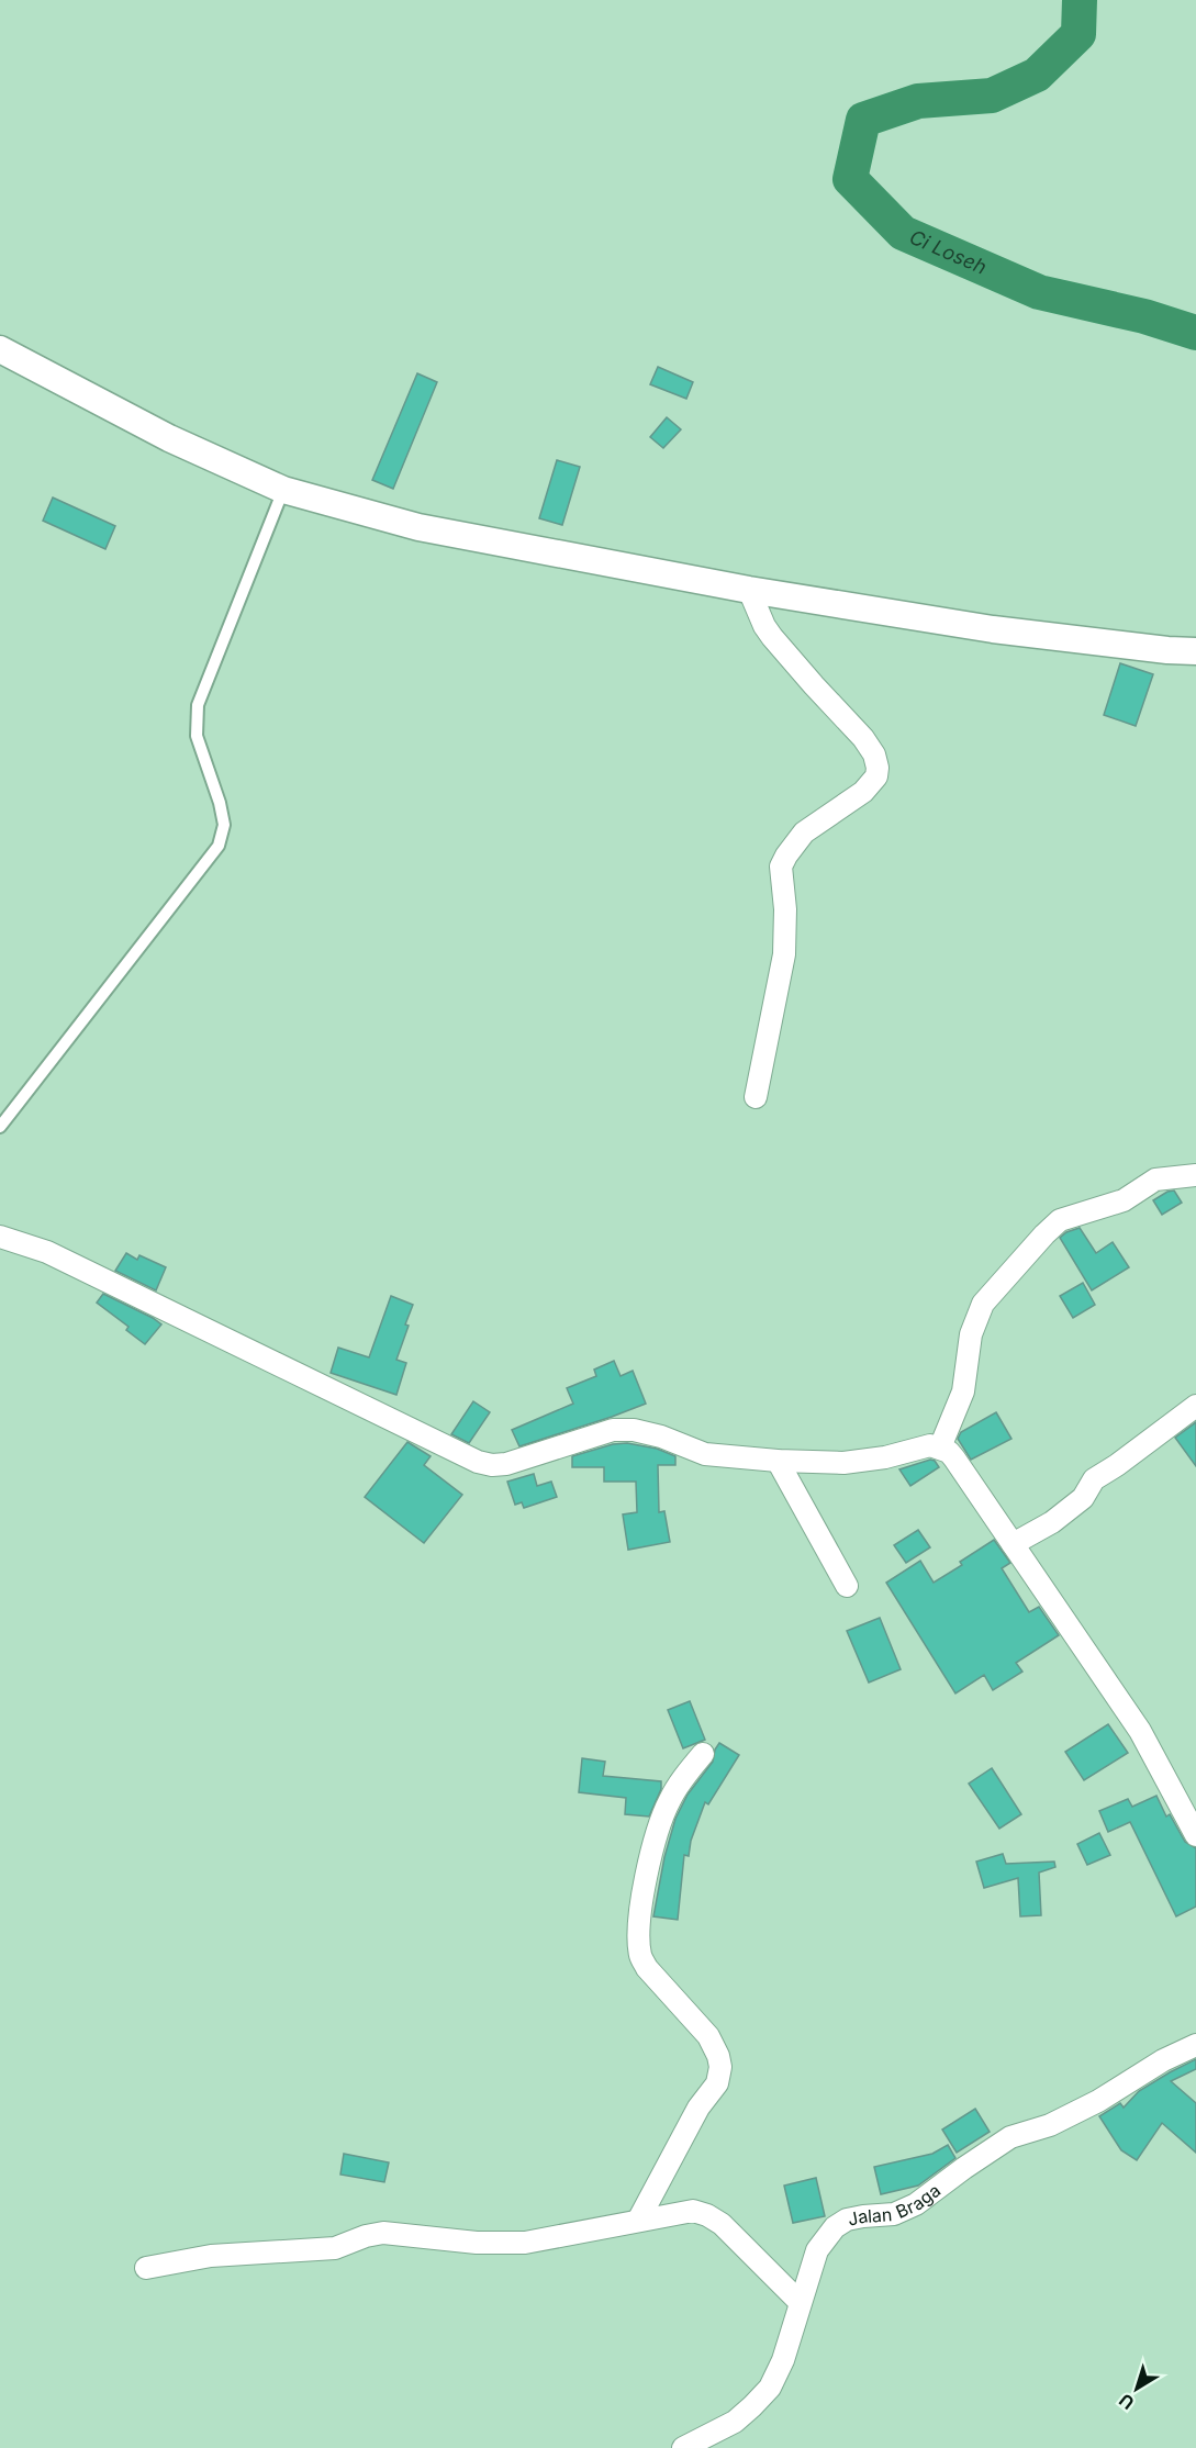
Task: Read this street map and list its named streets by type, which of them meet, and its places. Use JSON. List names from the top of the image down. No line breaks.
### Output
{"streets":{"street":["Jalan Braga"]},"water":["Ci Loseh"],"north":"bottom left"}
